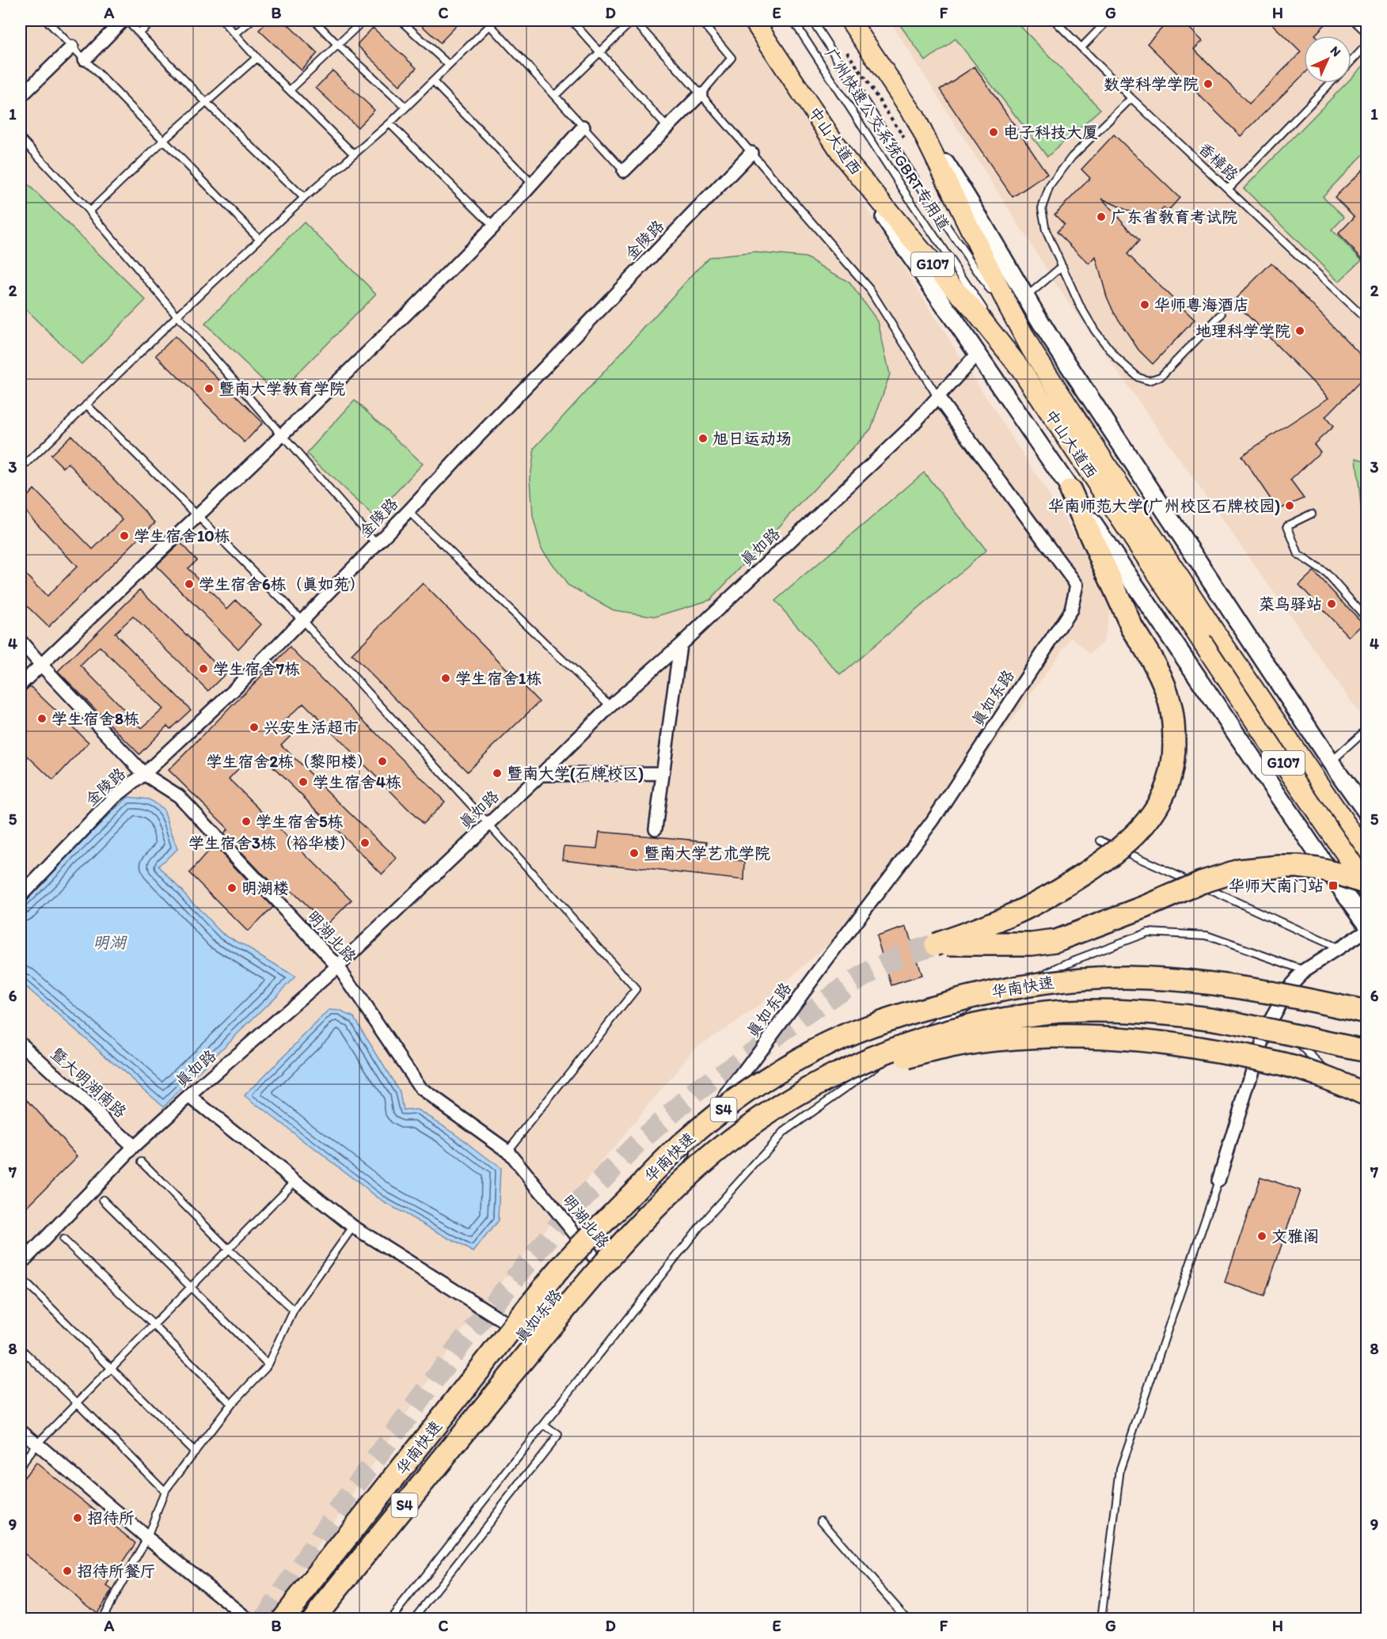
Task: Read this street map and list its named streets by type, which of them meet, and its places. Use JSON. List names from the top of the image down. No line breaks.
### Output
{"streets":{"highway":["中山大道西","G107","华南快速","S4"],"street":["金陵路","真如路","真如东路","明湖北路","暨大明湖南路"],"lane":["广州快速公交系统GBRT专用道","香樟路"]},"crossings":[["广州快速公交系统GBRT专用道","中山大道西"],["金陵路","明湖北路"],["真如路","真如东路"],["真如路","明湖北路"],["真如路","暨大明湖南路"],["真如东路","明湖北路"],["真如东路","华南快速"]],"water":["明湖"],"places":{"other":["数学科学学院","电子科技大厦","广东省教育考试院","华师粤海酒店","地理科学学院","暨南大学教育学院","旭日运动场","华南师范大学(广州校区石牌校园)","学生宿舍10栋","学生宿舍6栋（真如苑）","菜鸟驿站","学生宿舍7栋","学生宿舍1栋","学生宿舍8栋","兴安生活超市","学生宿舍2栋（黎阳楼）","暨南大学(石牌校区)","学生宿舍4栋","学生宿舍5栋","学生宿舍3栋（裕华楼）","暨南大学艺术学院","明湖楼","文雅阁","招待所","招待所餐厅"],"transit":["华师大南门站"]},"north":"top right","grid":{"columns":["A","B","C","D","E","F","G","H"],"rows":["1","2","3","4","5","6","7","8","9"]}}
